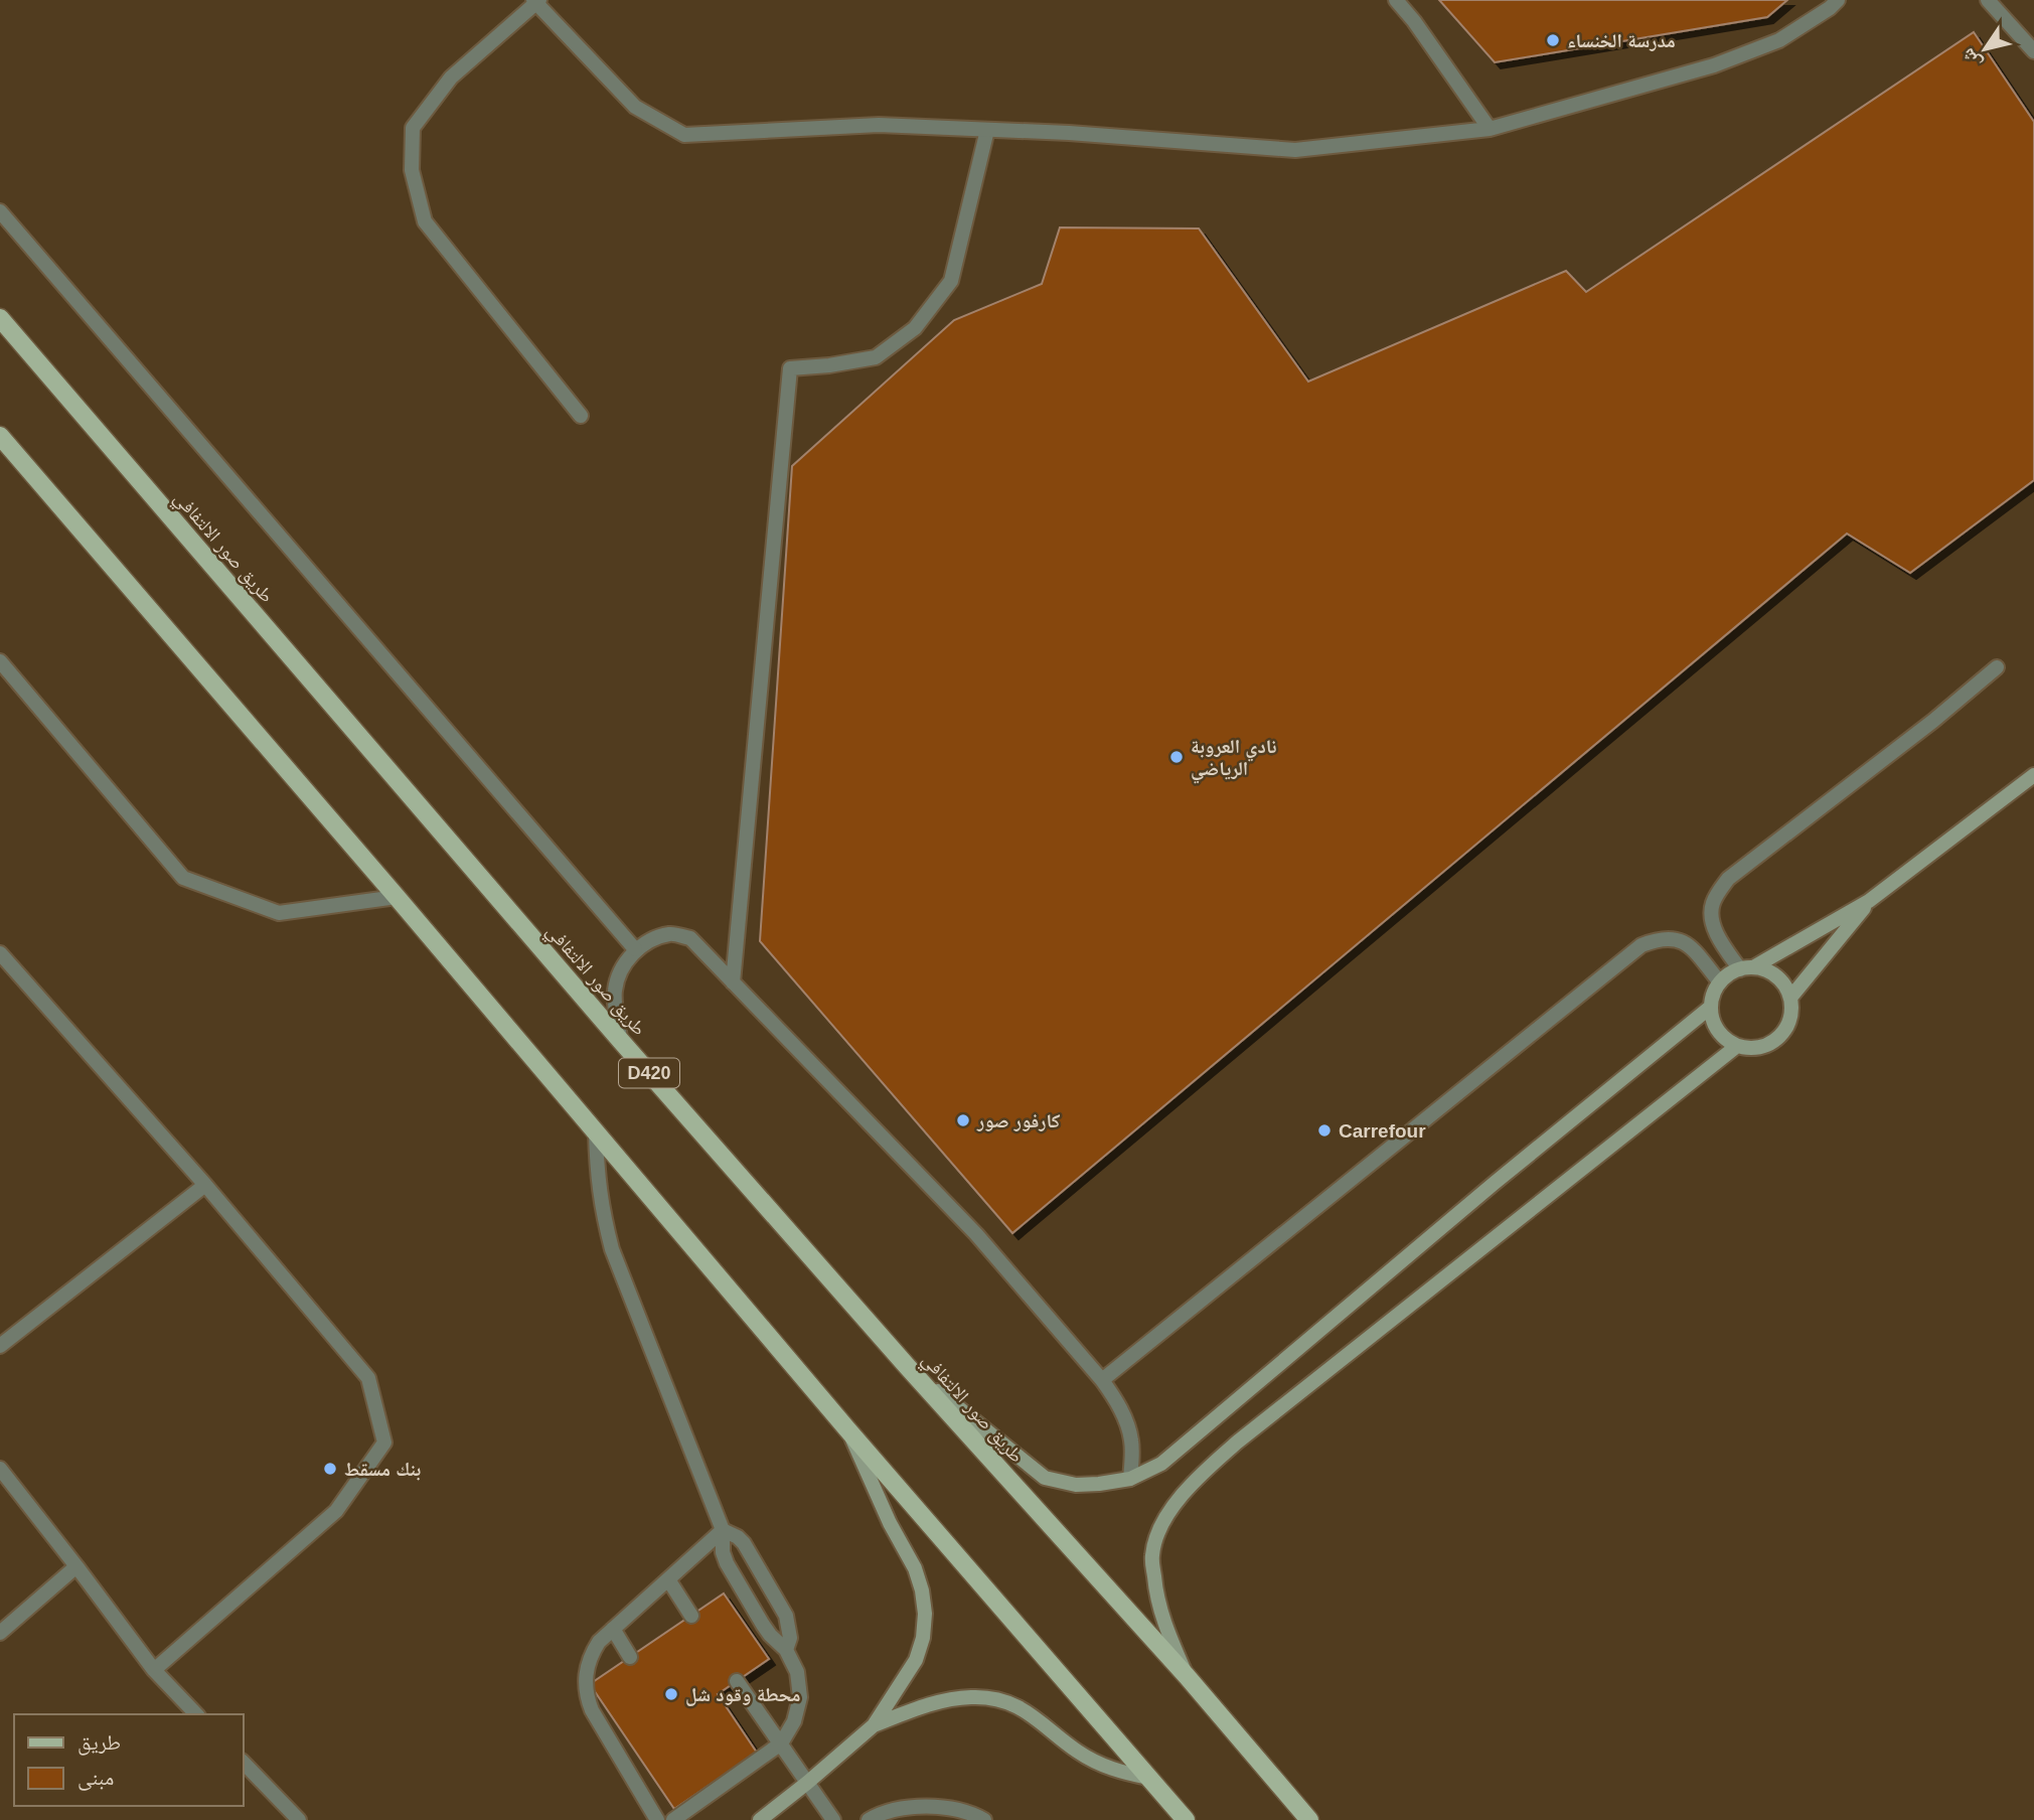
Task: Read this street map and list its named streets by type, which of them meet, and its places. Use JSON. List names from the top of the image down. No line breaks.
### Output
{"streets":{"main road":["طريق صور الالتفافي","D420"]},"places":["مدرسة الخنساء","نادي العروبة الرياضي","كارفور صور","Carrefour","بنك مسقط","محطة وقود شل"],"legend":["طريق","مبنى"],"north":"bottom left"}
